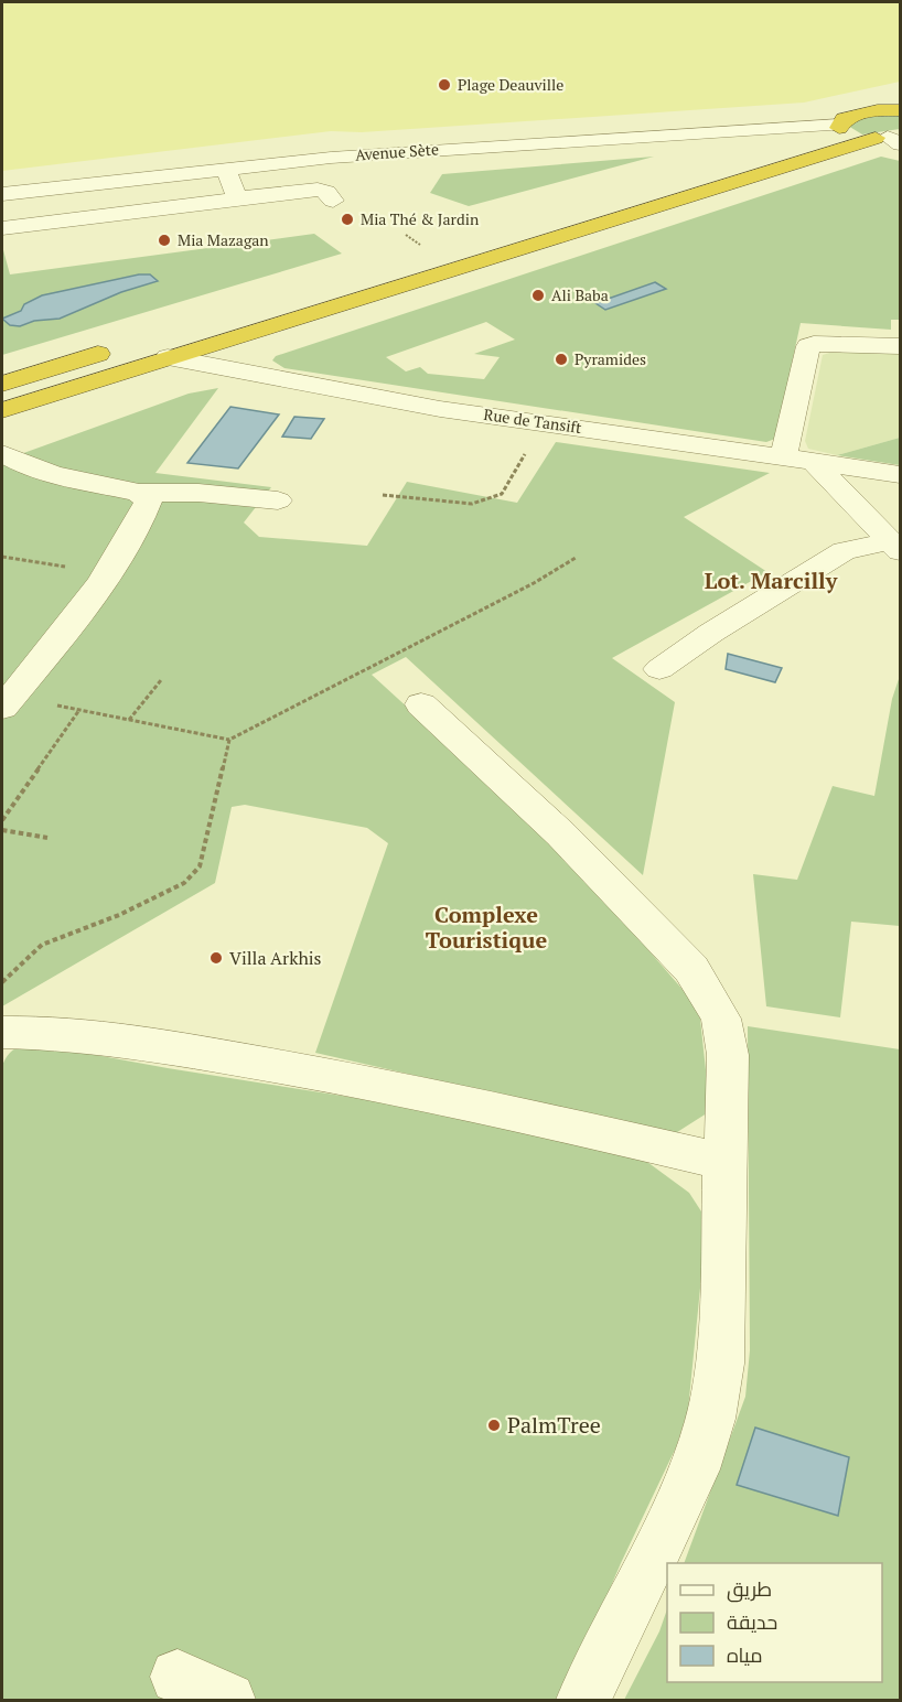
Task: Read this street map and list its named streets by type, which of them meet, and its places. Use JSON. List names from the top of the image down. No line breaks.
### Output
{"streets":{"street":["Avenue Sète","Rue de Tansift"]},"districts":["Lot. Marcilly","Complexe Touristique"],"places":["Plage Deauville","Mia Thé & Jardin","Mia Mazagan","Ali Baba","Pyramides","Villa Arkhis","PalmTree"],"legend":["طريق","حديقة","مياه"]}
